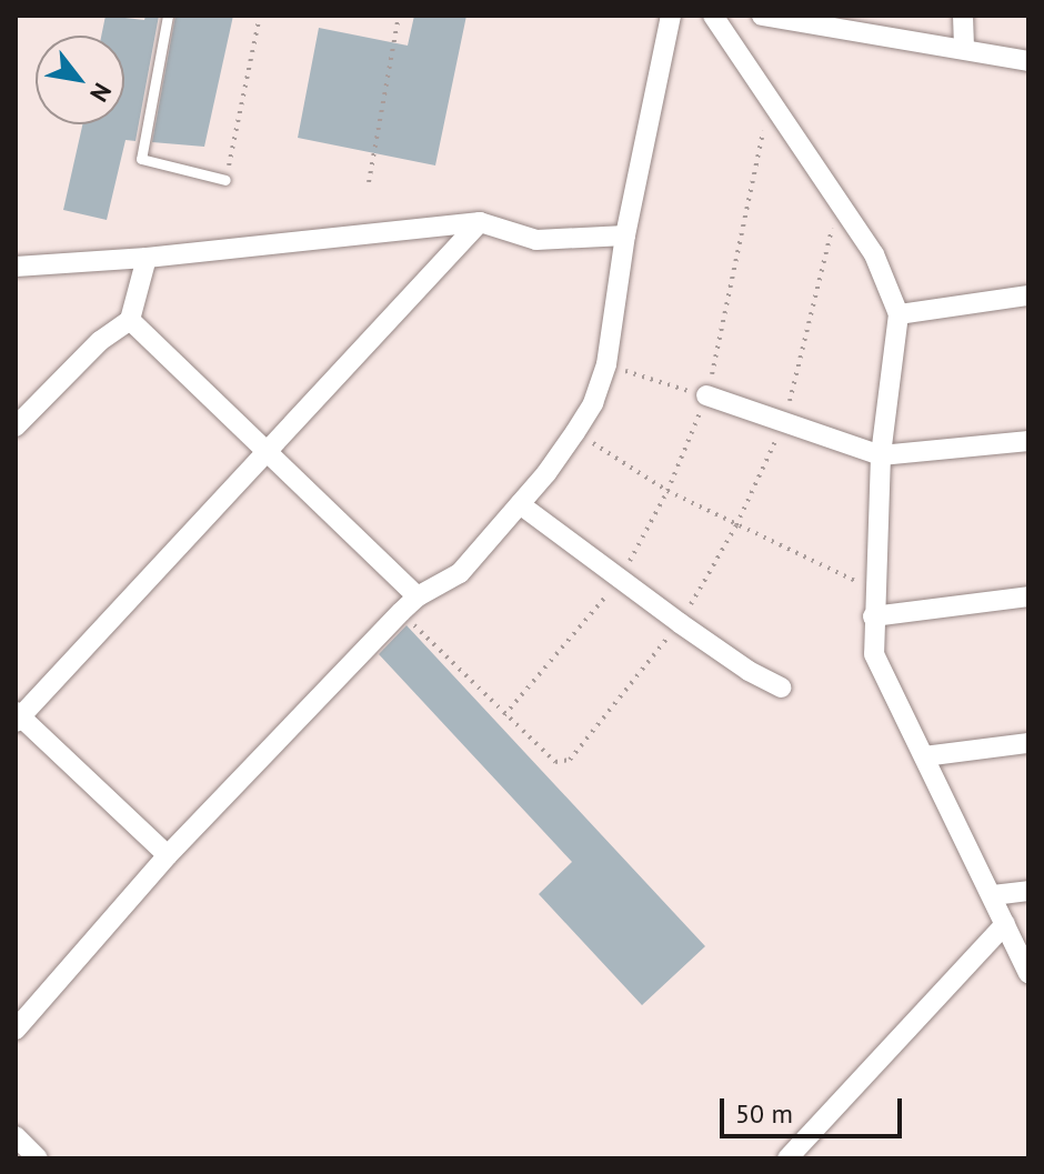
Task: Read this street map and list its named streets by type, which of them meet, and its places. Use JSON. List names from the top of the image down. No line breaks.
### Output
{"scale_bar":"50 m","north":"bottom right"}
